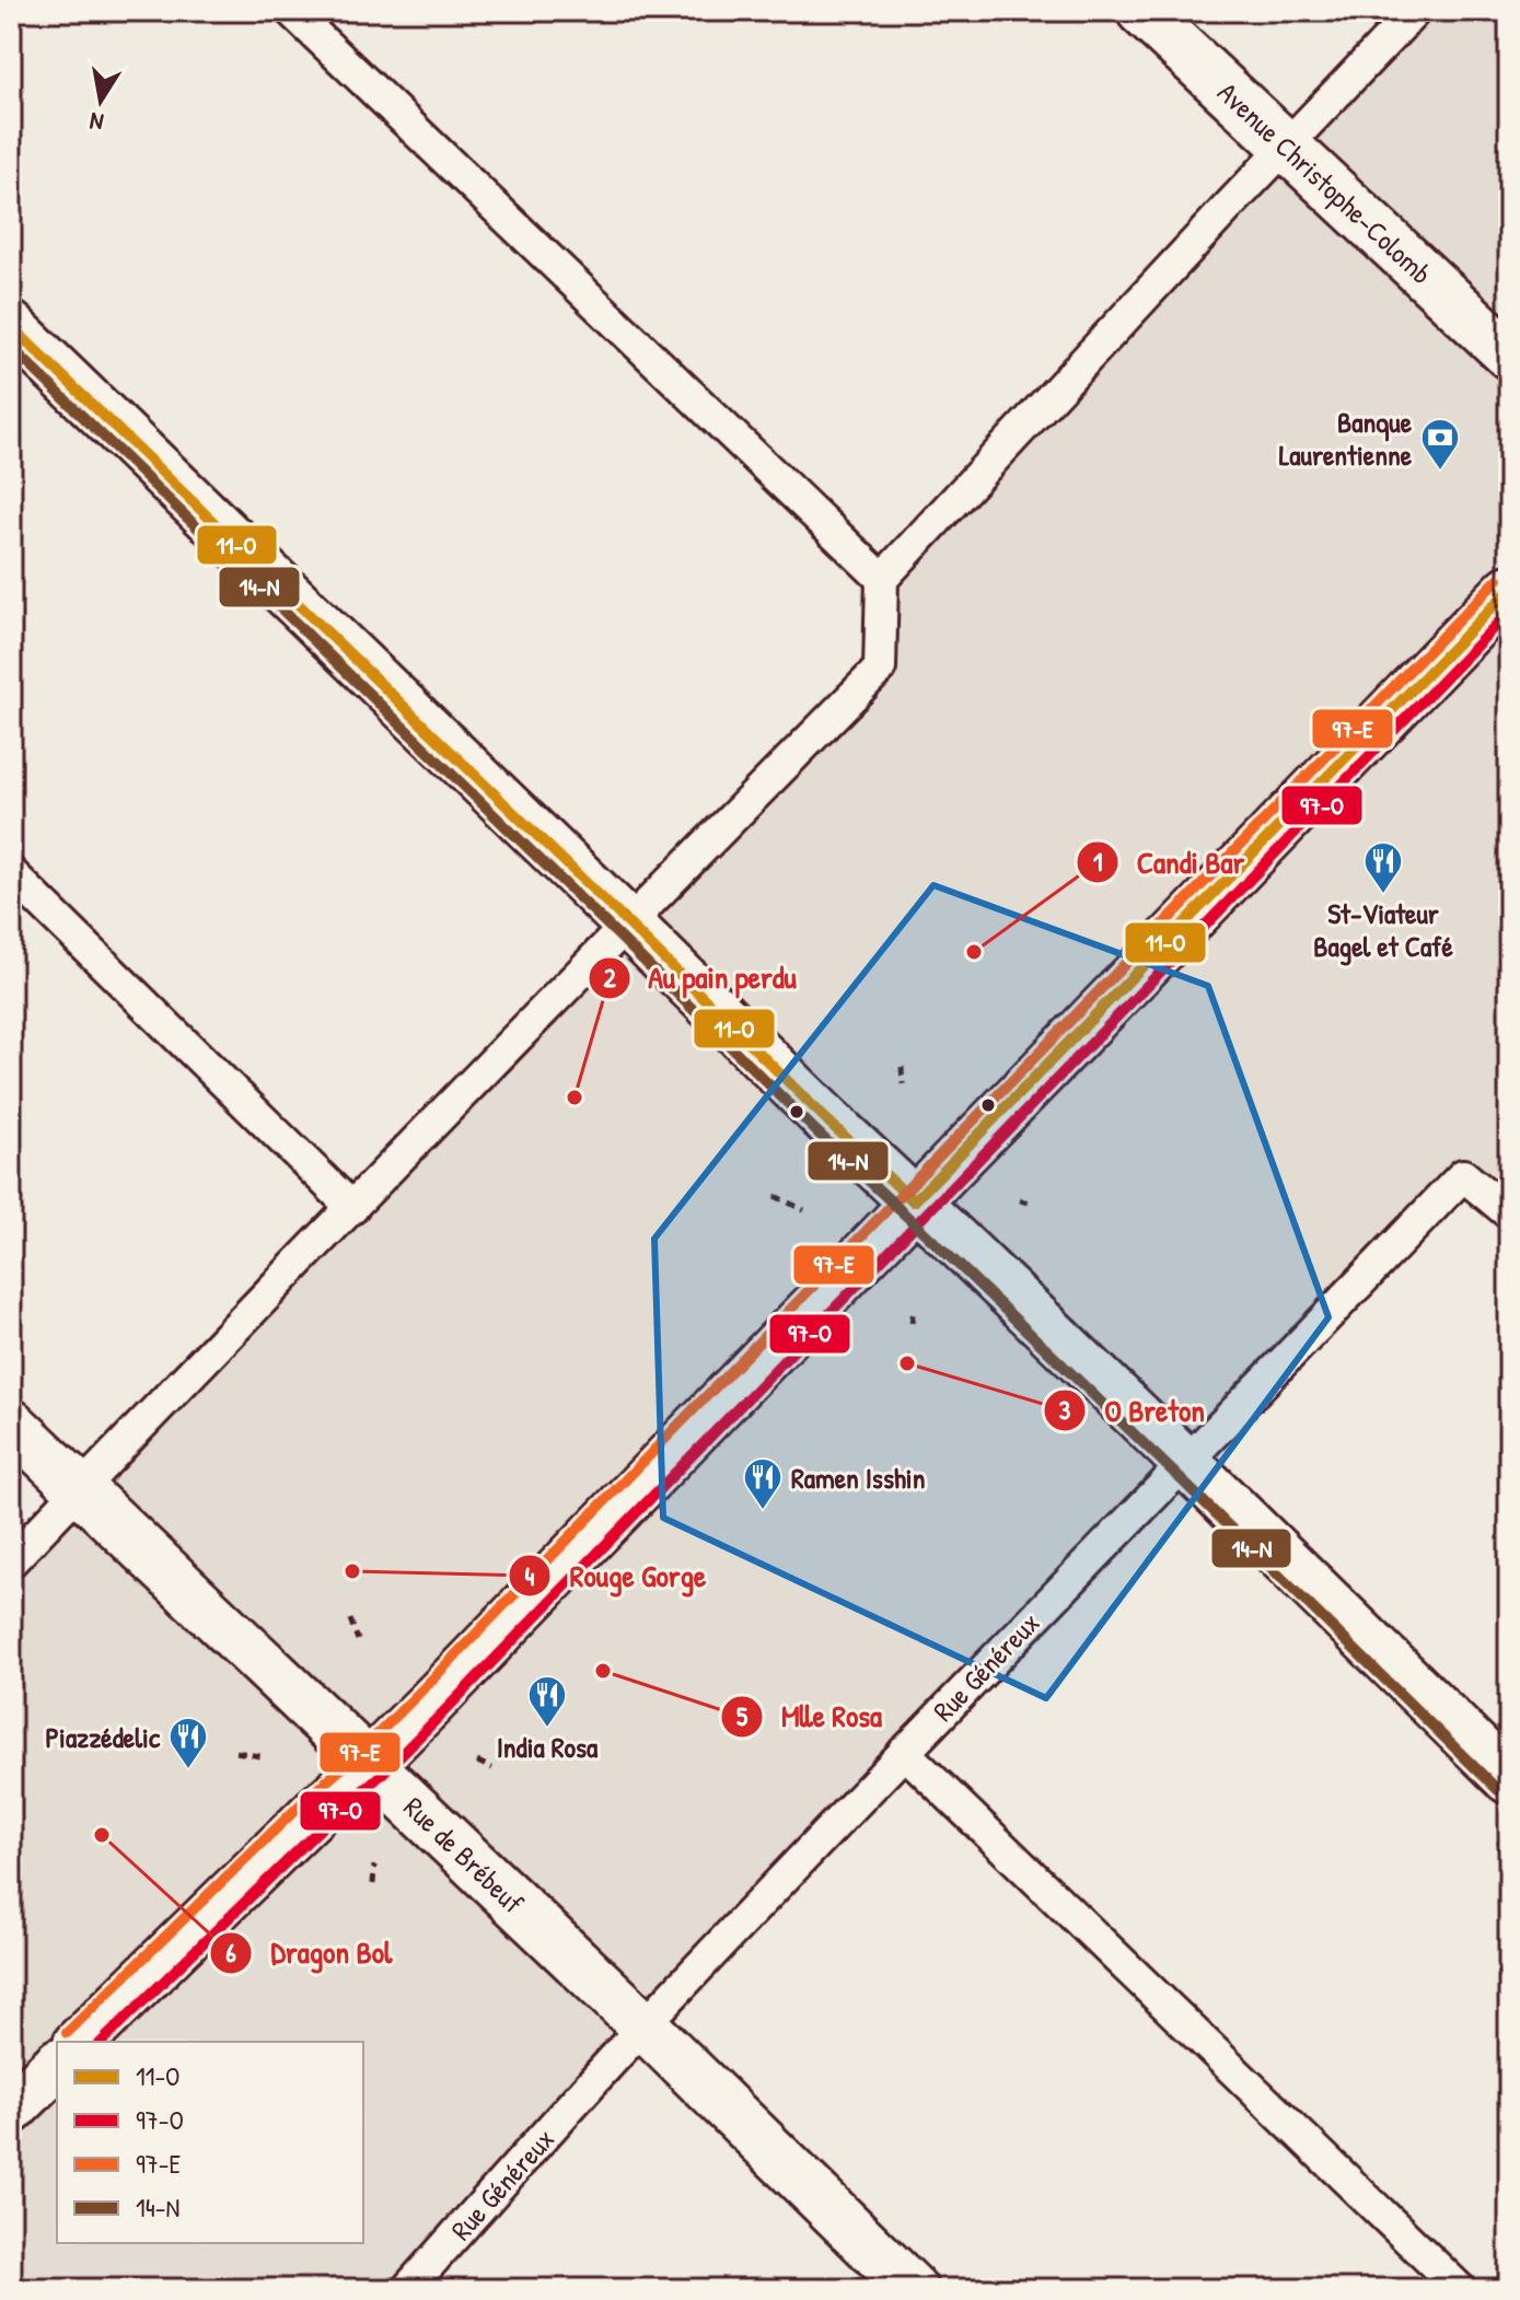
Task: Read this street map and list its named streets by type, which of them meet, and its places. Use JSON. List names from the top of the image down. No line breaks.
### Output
{"streets":{"street":["Avenue Christophe-Colomb","Rue de Brébeuf"],"lane":["Rue Généreux"]},"crossings":[["Rue Généreux","Rue de Brébeuf"]],"places":{"bank":["Banque Laurentienne"],"restaurant":["St-Viateur Bagel et Café","Ramen Isshin","India Rosa","Piazzédelic"],"other":["Candi Bar","Au pain perdu","O Breton","Rouge Gorge","Mlle Rosa","Dragon Bol"]},"lines":["transit line 11-O","transit line 14-N","transit line 97-E","transit line 97-O"],"legend":["11-O","97-O","97-E","14-N"],"north":"bottom"}
